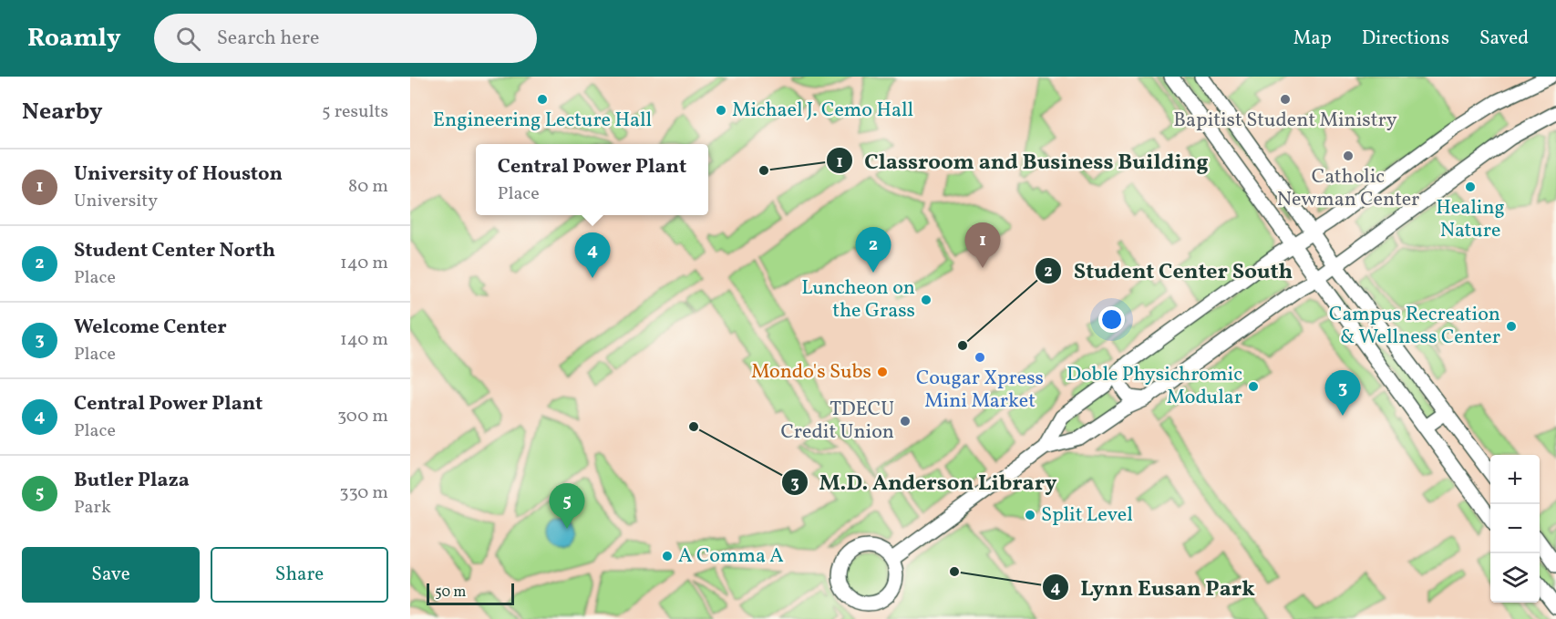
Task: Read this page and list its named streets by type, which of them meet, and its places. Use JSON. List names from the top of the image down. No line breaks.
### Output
{"places":["Engineering Lecture Hall","Bapitist Student Ministry","Michael J. Cemo Hall","Catholic Newman Center","Classroom and Business Building","Healing Nature","Luncheon on the Grass","Campus Recreation & Wellness Center","Student Center South","Cougar Xpress Mini Market","Mondo's Subs","Doble Physichromic Modular","TDECU Credit Union","M.D. Anderson Library","Split Level","A Comma A","Lynn Eusan Park"],"scale_bar":"50 m","page":{"header":"Roamly","search":"Search here","nav":["Map","Directions","Saved"],"heading":["Nearby","5 results"],"popup":["Central Power Plant","Place"],"list":[{"mark":"1","name":"University of Houston","note":"University","value":"80 m"},{"mark":"2","name":"Student Center North","note":"Place","value":"140 m"},{"mark":"3","name":"Welcome Center","note":"Place","value":"140 m"},{"mark":"4","name":"Central Power Plant","note":"Place","value":"300 m"},{"mark":"5","name":"Butler Plaza","note":"Park","value":"330 m"}],"pins":["1","2","4","3","5"],"map_buttons":["+","−"],"buttons":["Save","Share"],"scale":"50 m"}}
